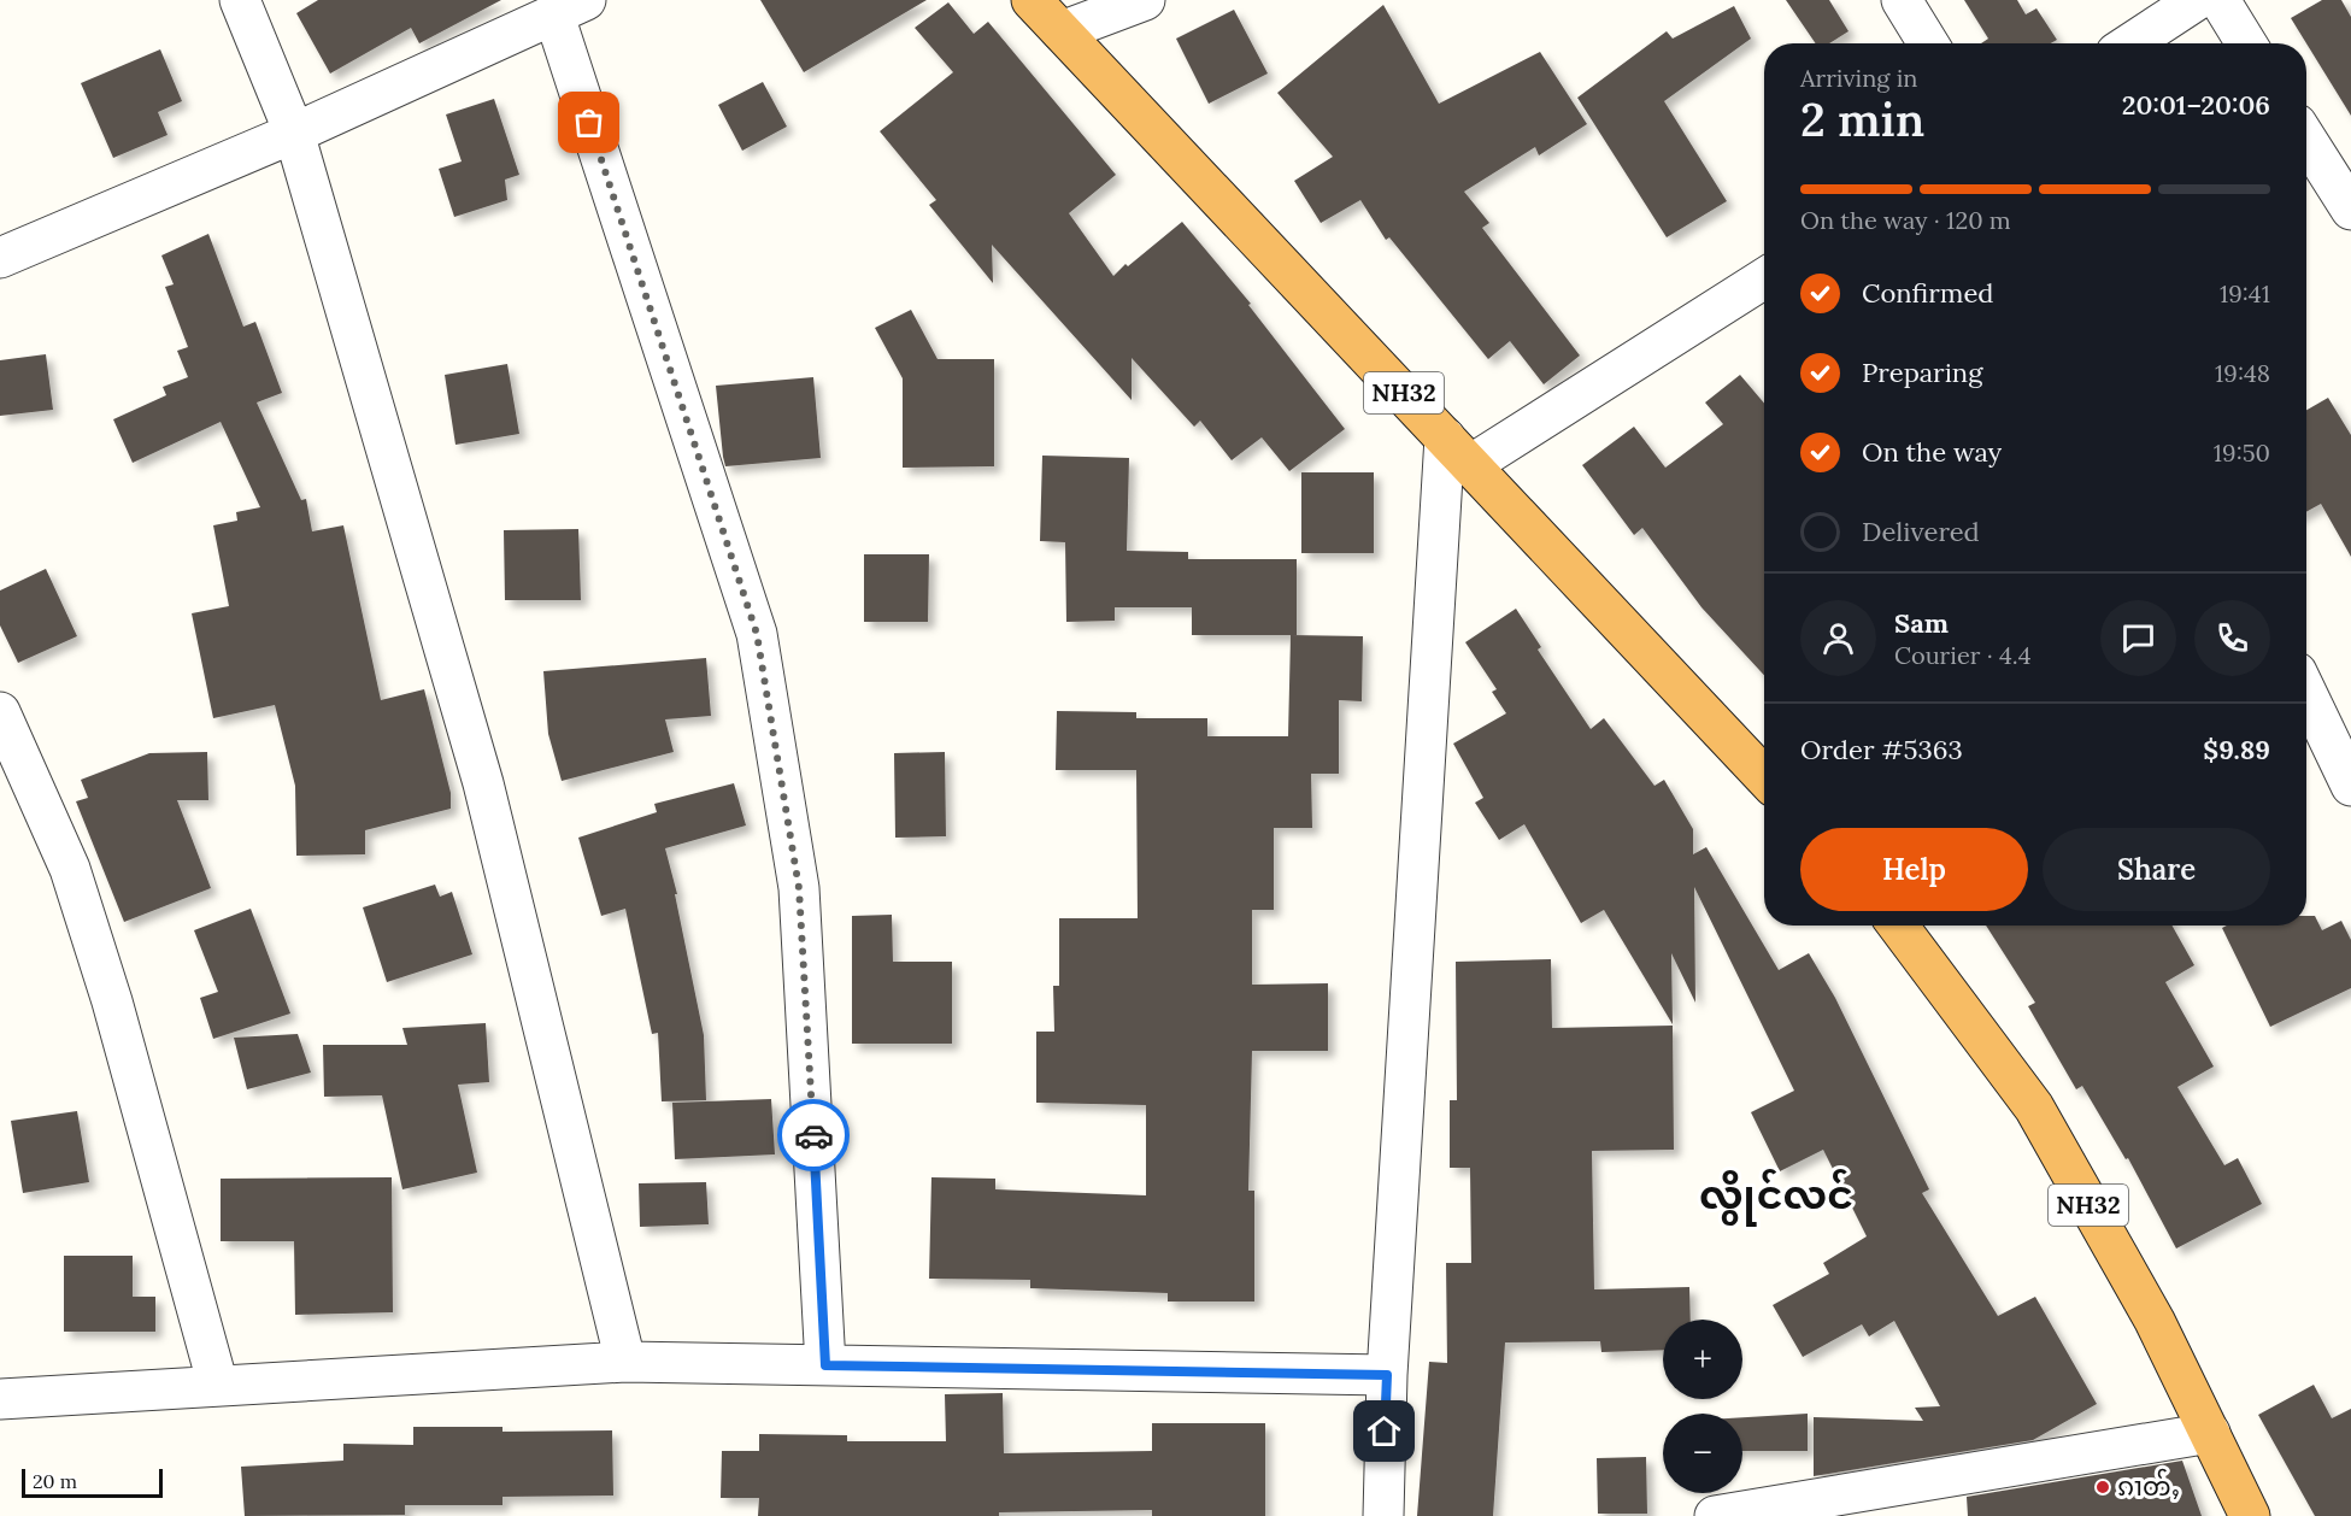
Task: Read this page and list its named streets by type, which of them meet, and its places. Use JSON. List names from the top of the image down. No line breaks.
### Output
{"streets":{"highway":["NH32"]},"districts":["လွိုင်လင်"],"places":["ၵၢတ်ႇ"],"scale_bar":"20 m","page":{"heading":["2 min","Arriving in","20:01–20:06"],"panel":["Sam","Courier · 4.4","Order #5363","$9.89"],"bar":"On the way · 120 m","list":[["Confirmed","19:41"],["Preparing","19:48"],["On the way","19:50"],"Delivered"],"buttons":["Help","Share"],"map_buttons":["+","−"],"scale":"20 m"}}
